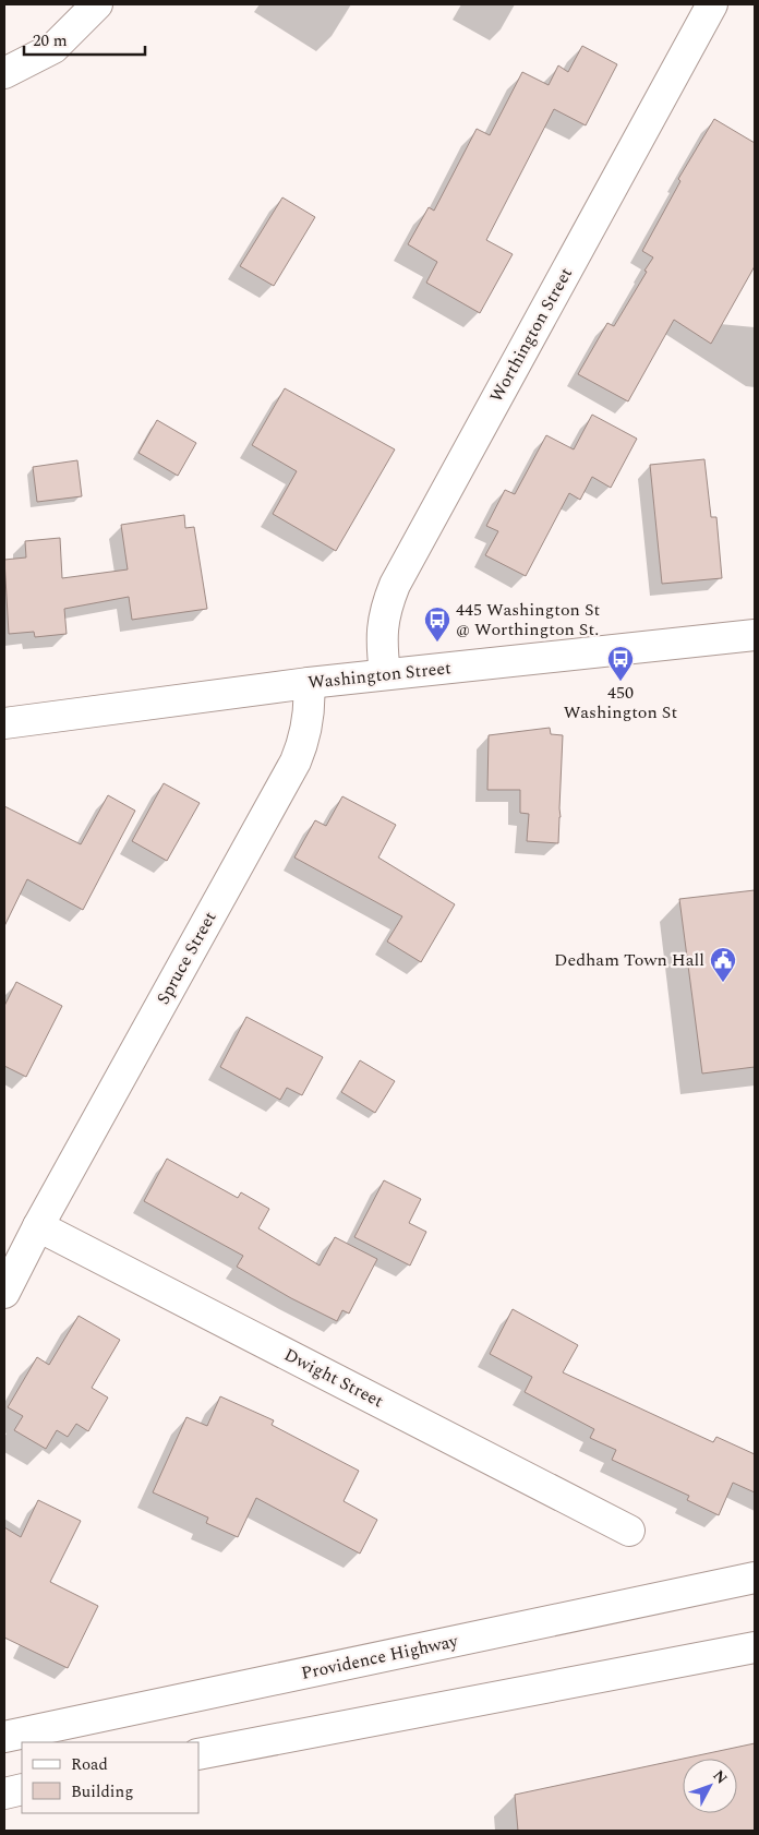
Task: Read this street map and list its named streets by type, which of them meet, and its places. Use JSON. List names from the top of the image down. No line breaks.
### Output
{"streets":{"main road":["Worthington Street","Washington Street","Spruce Street","Dwight Street","Providence Highway"]},"crossings":[["Worthington Street","Washington Street"],["Washington Street","Spruce Street"],["Spruce Street","Dwight Street"]],"places":{"bus stop":["445 Washington St @ Worthington St.","450 Washington St"],"public building":["Dedham Town Hall"]},"legend":["Road","Building"],"scale_bar":"20 m","north":"top right"}
